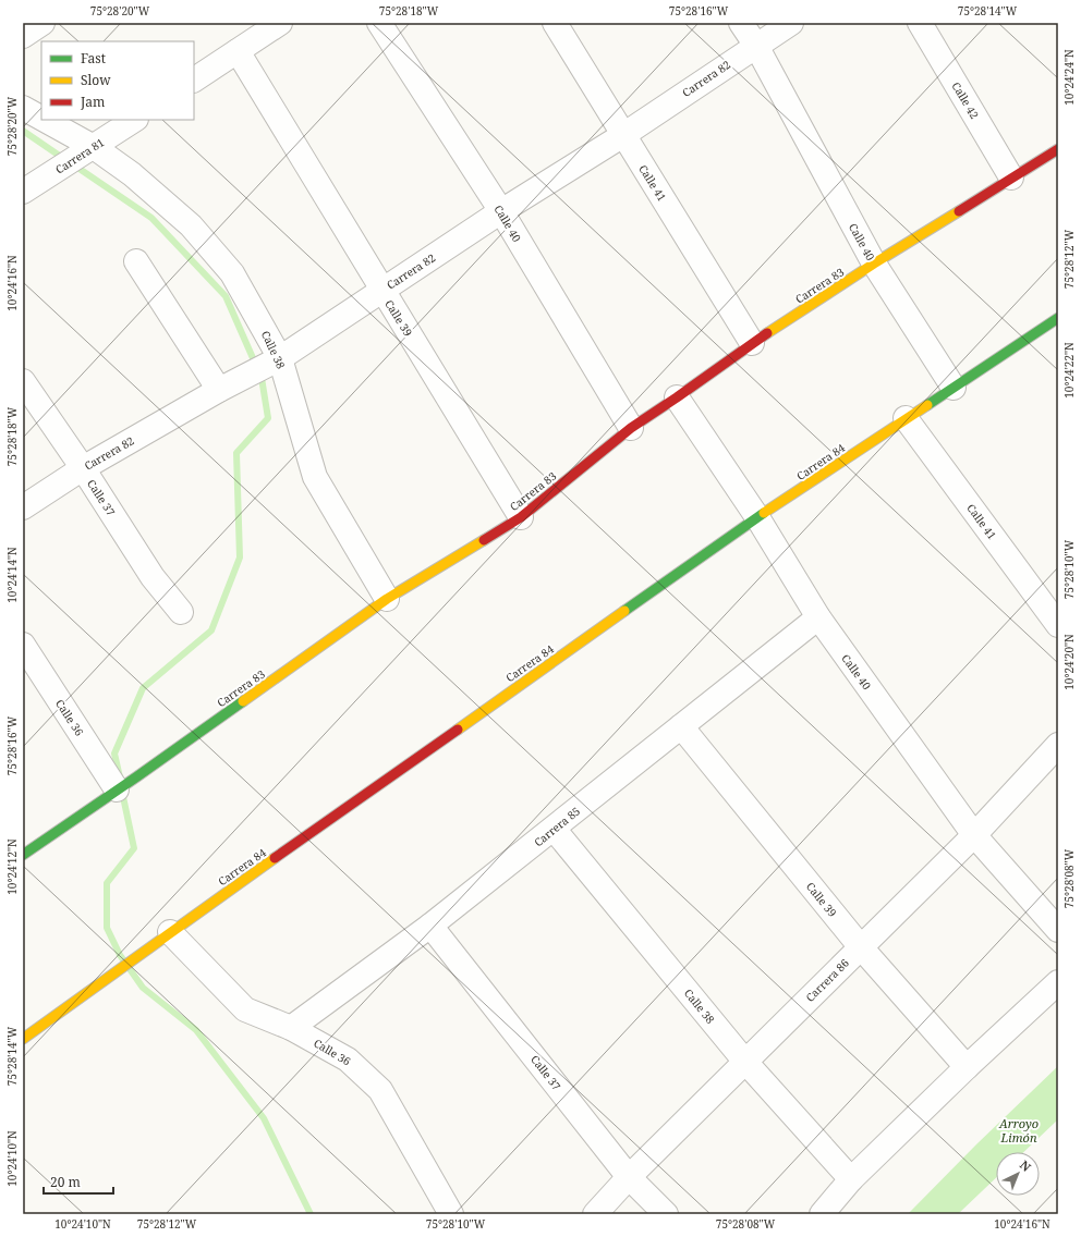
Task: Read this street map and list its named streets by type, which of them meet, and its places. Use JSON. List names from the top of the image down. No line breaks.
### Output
{"streets":{"street":["Carrera 82","Calle 42","Carrera 81","Calle 41","Calle 40","Carrera 83","Calle 39","Calle 38","Carrera 84","Calle 37","Calle 36","Carrera 85","Carrera 86"]},"crossings":[["Carrera 82","Calle 41"],["Carrera 82","Calle 40"],["Carrera 82","Calle 39"],["Carrera 82","Calle 38"],["Carrera 82","Calle 37"],["Calle 42","Carrera 83"],["Carrera 81","Calle 38"],["Calle 41","Carrera 83"],["Calle 41","Carrera 84"],["Calle 40","Carrera 83"],["Calle 40","Carrera 84"],["Calle 40","Carrera 85"],["Calle 40","Carrera 86"],["Carrera 83","Calle 39"],["Carrera 83","Calle 38"],["Carrera 83","Calle 36"],["Calle 39","Carrera 85"],["Calle 39","Carrera 86"],["Calle 38","Carrera 85"],["Calle 38","Carrera 86"],["Carrera 84","Calle 36"],["Calle 37","Carrera 85"],["Calle 37","Carrera 86"],["Calle 36","Carrera 85"]],"water":["Arroyo Limón"],"legend":["Fast","Slow","Jam"],"scale_bar":"20 m","north":"top right","coordinates":["75°28'20\"W","75°28'18\"W","75°28'16\"W","75°28'14\"W","10°24'24\"N","75°28'12\"W","10°24'16\"N","10°24'22\"N","75°28'10\"W","10°24'14\"N","10°24'20\"N","10°24'12\"N","75°28'08\"W","10°24'10\"N"]}
